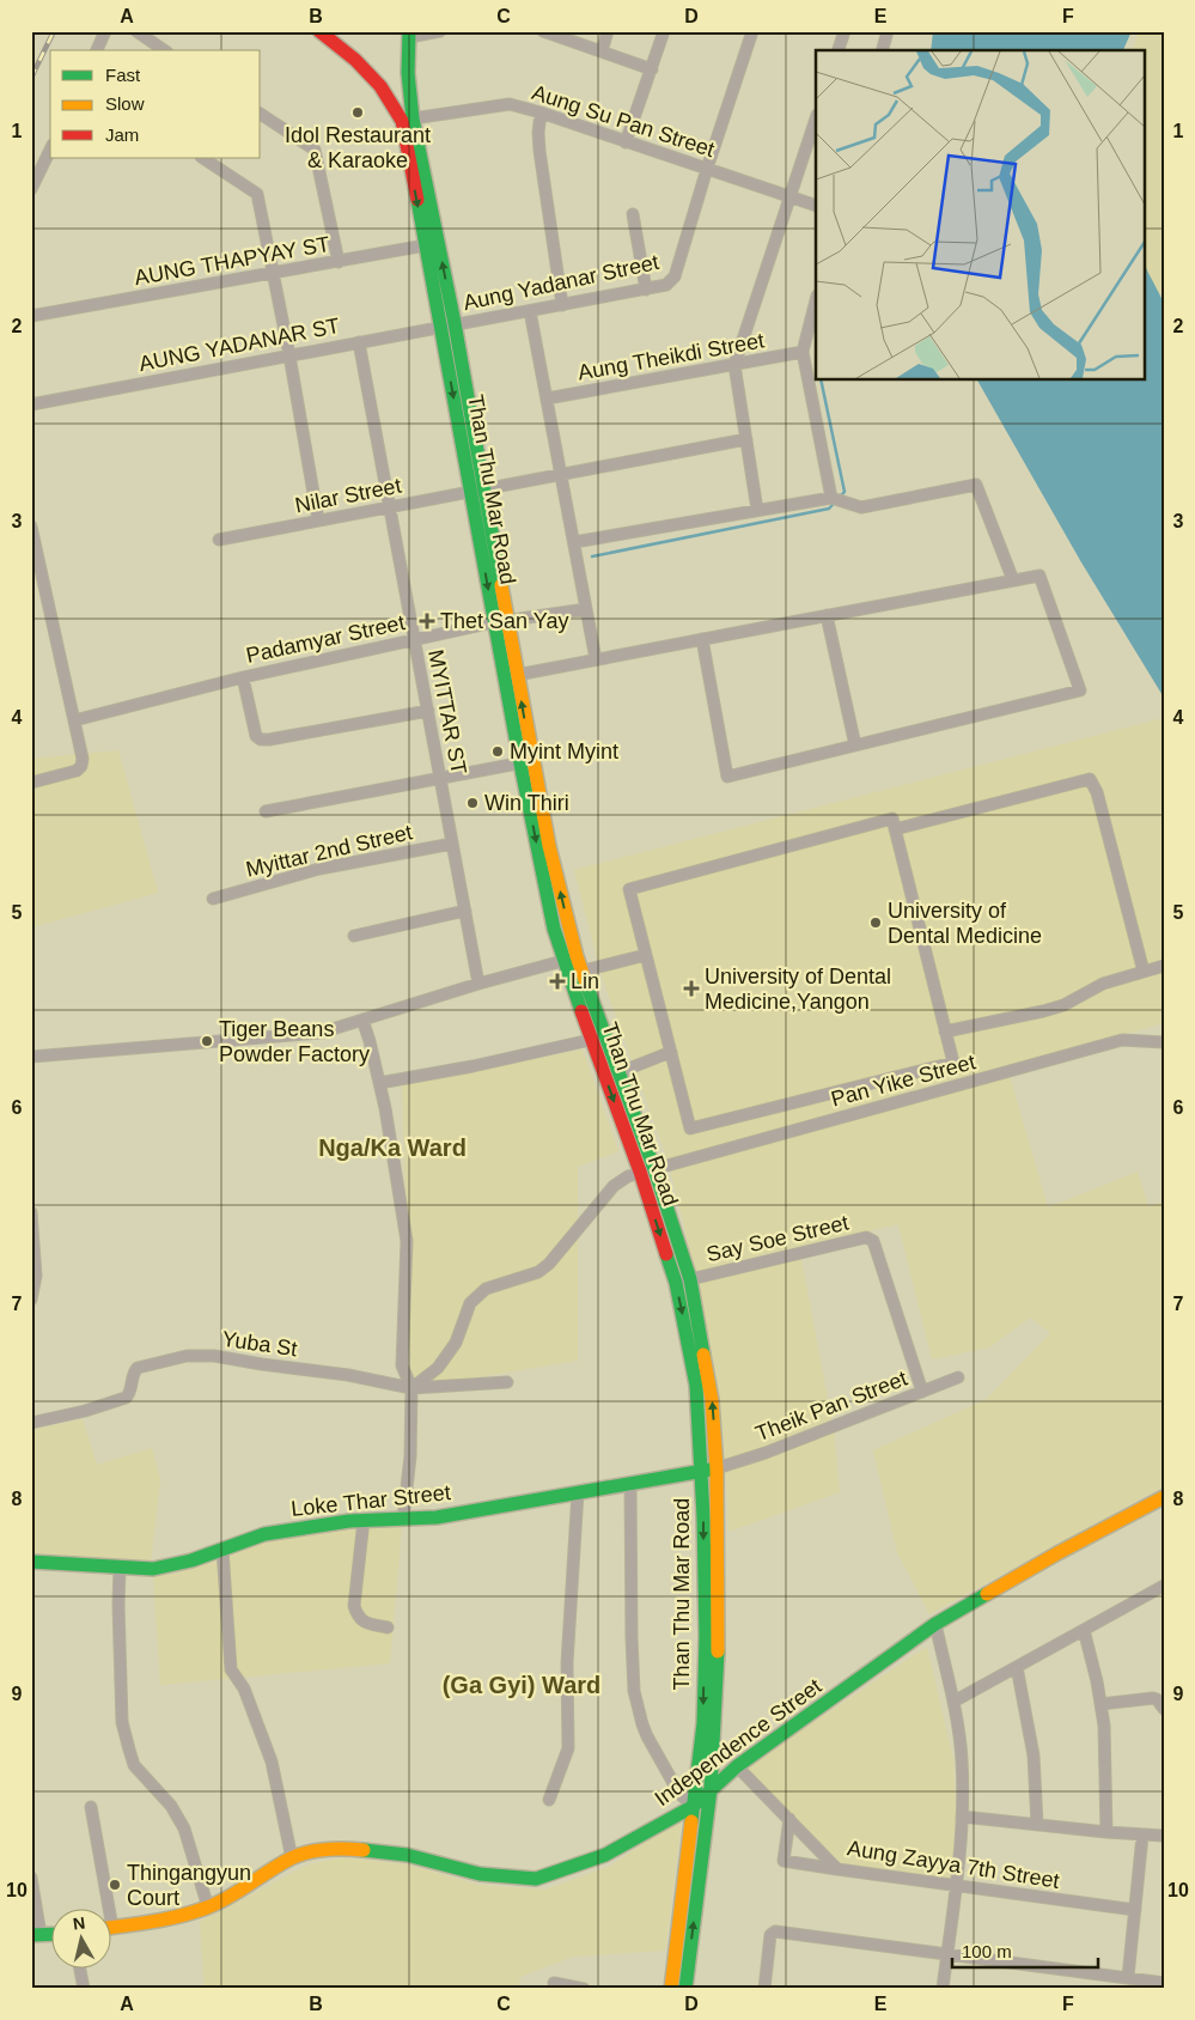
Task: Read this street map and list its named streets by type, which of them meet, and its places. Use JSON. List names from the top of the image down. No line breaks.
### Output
{"streets":{"main road":["Than Thu Mar Road","Loke Thar Street","Independence Street"],"street":["Aung Su Pan Street","AUNG THAPYAY ST","Aung Yadanar Street","AUNG YADANAR ST","Aung Theikdi Street","Nilar Street","Padamyar Street","MYITTAR ST","Myittar 2nd Street","Pan Yike Street","Say Soe Street","Yuba St","Theik Pan Street","Aung Zayya 7th Street"]},"crossings":[["Aung Su Pan Street","Aung Yadanar Street"],["Aung Su Pan Street","Than Thu Mar Road"],["AUNG THAPYAY ST","Than Thu Mar Road"],["Aung Yadanar Street","AUNG YADANAR ST"],["Aung Yadanar Street","Than Thu Mar Road"],["AUNG YADANAR ST","Than Thu Mar Road"],["AUNG YADANAR ST","MYITTAR ST"],["Than Thu Mar Road","Nilar Street"],["Than Thu Mar Road","Padamyar Street"],["Than Thu Mar Road","Pan Yike Street"],["Than Thu Mar Road","Say Soe Street"],["Than Thu Mar Road","Theik Pan Street"],["Than Thu Mar Road","Loke Thar Street"],["Than Thu Mar Road","Independence Street"],["Nilar Street","MYITTAR ST"],["Padamyar Street","MYITTAR ST"],["MYITTAR ST","Myittar 2nd Street"],["Pan Yike Street","Yuba St"],["Say Soe Street","Theik Pan Street"],["Theik Pan Street","Loke Thar Street"],["Independence Street","Aung Zayya 7th Street"]],"districts":["Nga/Ka Ward","(Ga Gyi) Ward"],"places":{"other":["Idol Restaurant & Karaoke","Myint Myint","Win Thiri","University of Dental Medicine","Tiger Beans Powder Factory","Thingangyun Court"],"health":["Thet San Yay","Lin","University of Dental Medicine,Yangon"]},"legend":["Fast","Slow","Jam"],"scale_bar":"100 m","north":"top","grid":{"columns":["A","B","C","D","E","F"],"rows":["1","2","3","4","5","6","7","8","9","10"]}}
